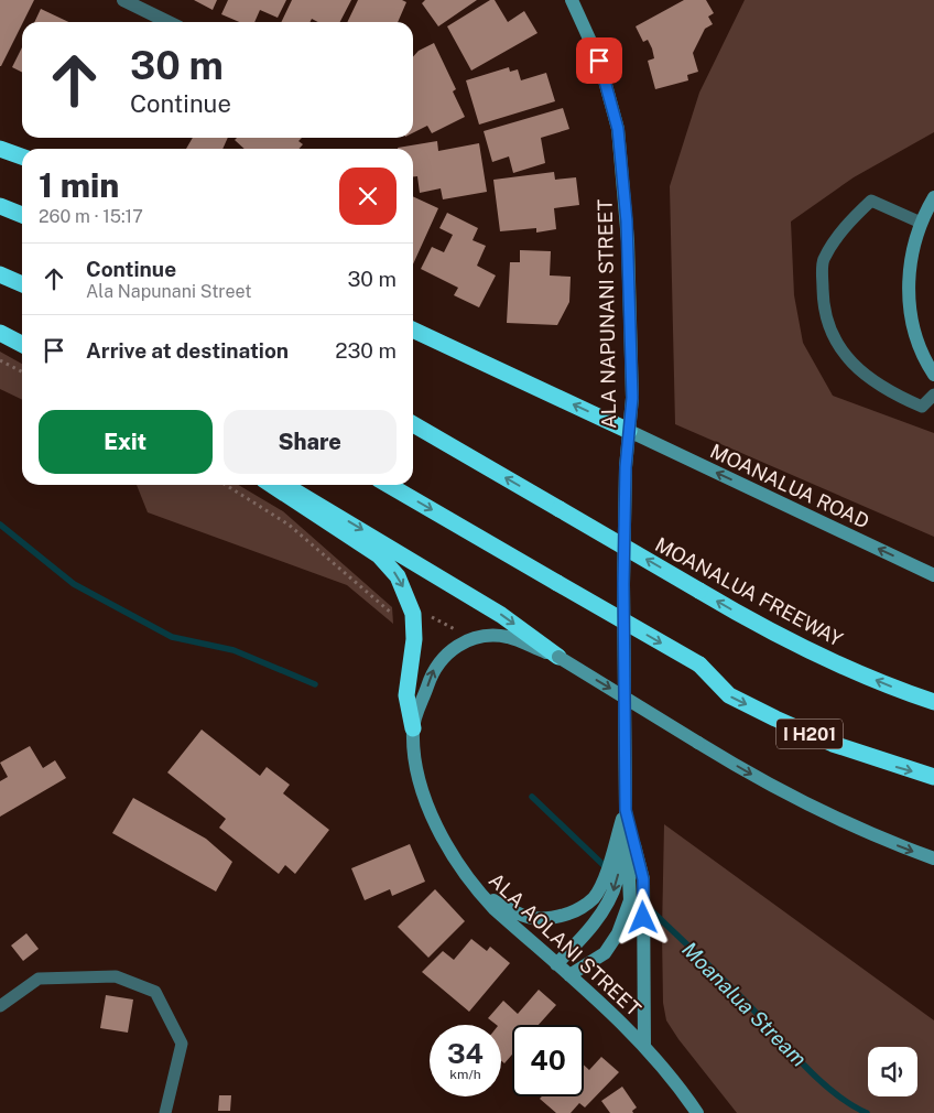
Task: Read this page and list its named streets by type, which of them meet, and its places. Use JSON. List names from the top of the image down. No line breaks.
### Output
{"streets":{"highway":["MOANALUA FREEWAY","I H201"],"street":["ALA NAPUNANI STREET","MOANALUA ROAD","ALA AOLANI STREET"]},"crossings":[["ALA NAPUNANI STREET","MOANALUA ROAD"],["ALA NAPUNANI STREET","ALA AOLANI STREET"]],"one_way":["MOANALUA ROAD"],"water":["Moanalua Stream"],"page":{"turn":["30 m","Continue"],"heading":["1 min","260 m · 15:17"],"list":[{"name":"Continue","note":"Ala Napunani Street","value":"30 m"},{"name":"Arrive at destination","value":"230 m"}],"buttons":["Exit","Share"],"speed":"34 km/h","limit":"40"}}
